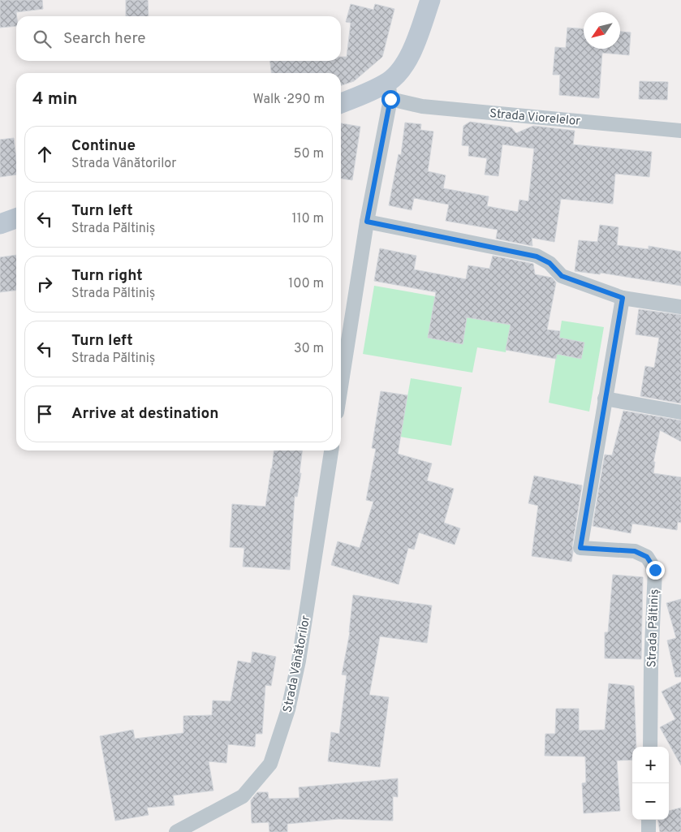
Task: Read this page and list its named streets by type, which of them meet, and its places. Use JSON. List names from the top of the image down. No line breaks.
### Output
{"streets":{"street":["Strada Viorelelor","Strada Păltiniș","Strada Vânătorilor"]},"north":"bottom left","page":{"search":"Search here","heading":["4 min","Walk · 290 m"],"list":[["Continue","Strada Vânătorilor","50 m"],["Turn left","Strada Păltiniș","110 m"],["Turn right","Strada Păltiniș","100 m"],["Turn left","Strada Păltiniș","30 m"],"Arrive at destination"],"map_buttons":["+","−"]}}
